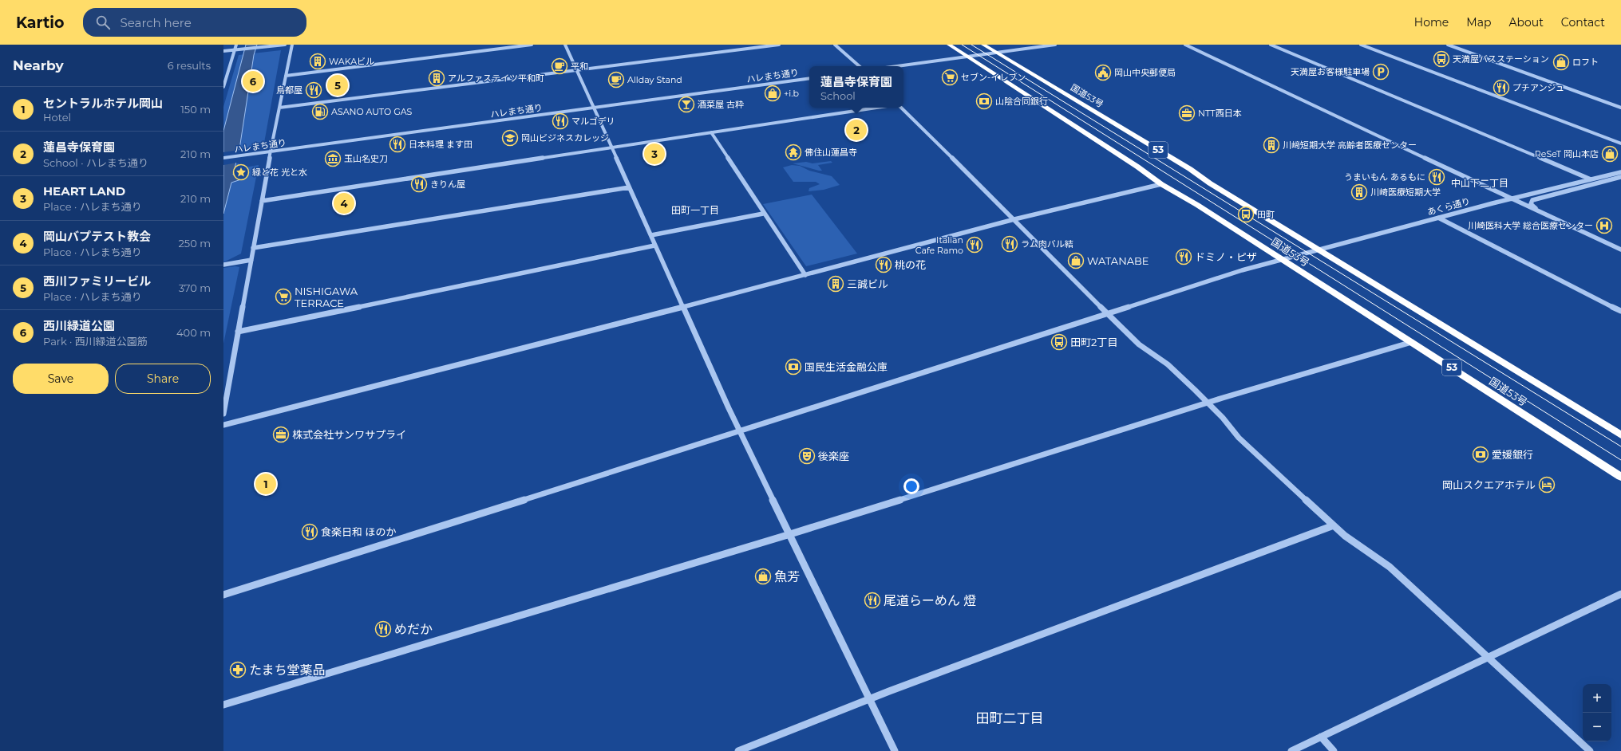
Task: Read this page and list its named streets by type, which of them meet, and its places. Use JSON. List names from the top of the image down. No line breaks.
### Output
{"streets":{"highway":["国道53号","53"],"street":["ハレまち通り","あくら通り"]},"crossings":[["国道53号","あくら通り"]],"districts":["中山下二丁目","田町一丁目","田町二丁目"],"places":{"bus stop":["天満屋バスステーション","田町","田町2丁目"],"building":["WAKAビル","アルファステイツ平和町","川﨑短期大学 高齢者医療センター","川崎医療短期大学","三誠ビル"],"shop":["ロフト","+i.b","ReSeT 岡山本店","WATANABE","魚芳"],"cafe":["平和","Allday Stand"],"parking":["天満屋お客様駐車場"],"public building":["岡山中央郵便局"],"supermarket":["セブン-イレブン","NISHIGAWA TERRACE"],"restaurant":["プチアンジュ","鳥都屋","マルゴデリ","日本料理 ます田","うまいもん あるもに","きりん屋","ラム肉バル結","Italian Cafe Ramo","ドミノ・ピザ","桃の花","食楽日和 ほのか","尾道らーめん 燈","めだか"],"bank":["山陰合同銀行","国民生活金融公庫","愛媛銀行"],"bar":["酒菜屋 古粋"],"fuel station":["ASANO AUTO GAS"],"office":["NTT西日本","株式会社サンワサプライ"],"school or university":["岡山ビジネスカレッジ"],"temple":["佛住山蓮昌寺"],"museum":["玉山名史刀"],"place":["緑と花 光と水"],"hospital":["川崎医科大学 総合医療センター"],"theatre":["後楽座"],"hotel":["岡山スクエアホテル"],"pharmacy":["たまち堂薬品"]},"page":{"header":"Kartio","search":"Search here","nav":["Home","Map","About","Contact"],"heading":["Nearby","6 results"],"popup":["蓮昌寺保育園","School"],"pins":["6","5","2","3","4","1"],"list":[{"mark":"1","name":"セントラルホテル岡山","note":"Hotel","value":"150 m"},{"mark":"2","name":"蓮昌寺保育園","note":"School · ハレまち通り","value":"210 m"},{"mark":"3","name":"HEART LAND","note":"Place · ハレまち通り","value":"210 m"},{"mark":"4","name":"岡山バプテスト教会","note":"Place · ハレまち通り","value":"250 m"},{"mark":"5","name":"西川ファミリービル","note":"Place · ハレまち通り","value":"370 m"},{"mark":"6","name":"西川緑道公園","note":"Park · 西川緑道公園筋","value":"400 m"}],"buttons":["Save","Share"],"map_buttons":["+","−"]}}
